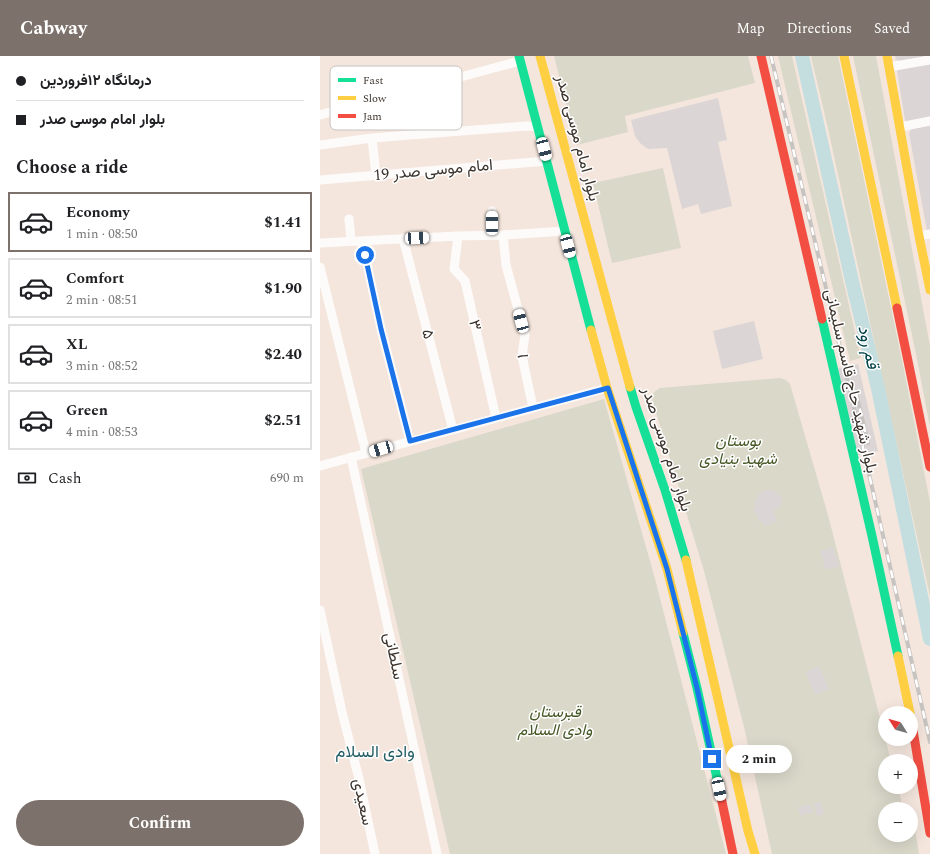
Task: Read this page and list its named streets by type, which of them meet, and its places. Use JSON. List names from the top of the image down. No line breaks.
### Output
{"streets":{"main road":["بلوار امام موسی صدر","بلوار شهید حاج قاسم سلیمانی"],"street":["امام موسی صدر 19","۳","۵","۱","سلطانی","سعیدی"]},"districts":["وادی السلام"],"water":["قم رود"],"parks":["بوستان شهید بنیادی","قبرستان وادی السلام"],"legend":["Fast","Slow","Jam"],"north":"top left","page":{"header":"Cabway","nav":["Map","Directions","Saved"],"banner":["درمانگاه ١٢فروردین","بلوار امام موسی صدر"],"heading":"Choose a ride","list":[{"name":"Economy","note":"1 min · 08:50","value":"$1.41"},{"name":"Comfort","note":"2 min · 08:51","value":"$1.90"},{"name":"XL","note":"3 min · 08:52","value":"$2.40"},{"name":"Green","note":"4 min · 08:53","value":"$2.51"}],"pay":["Cash","690 m"],"map_buttons":["+","−"],"bubble":"2 min","buttons":"Confirm"}}
